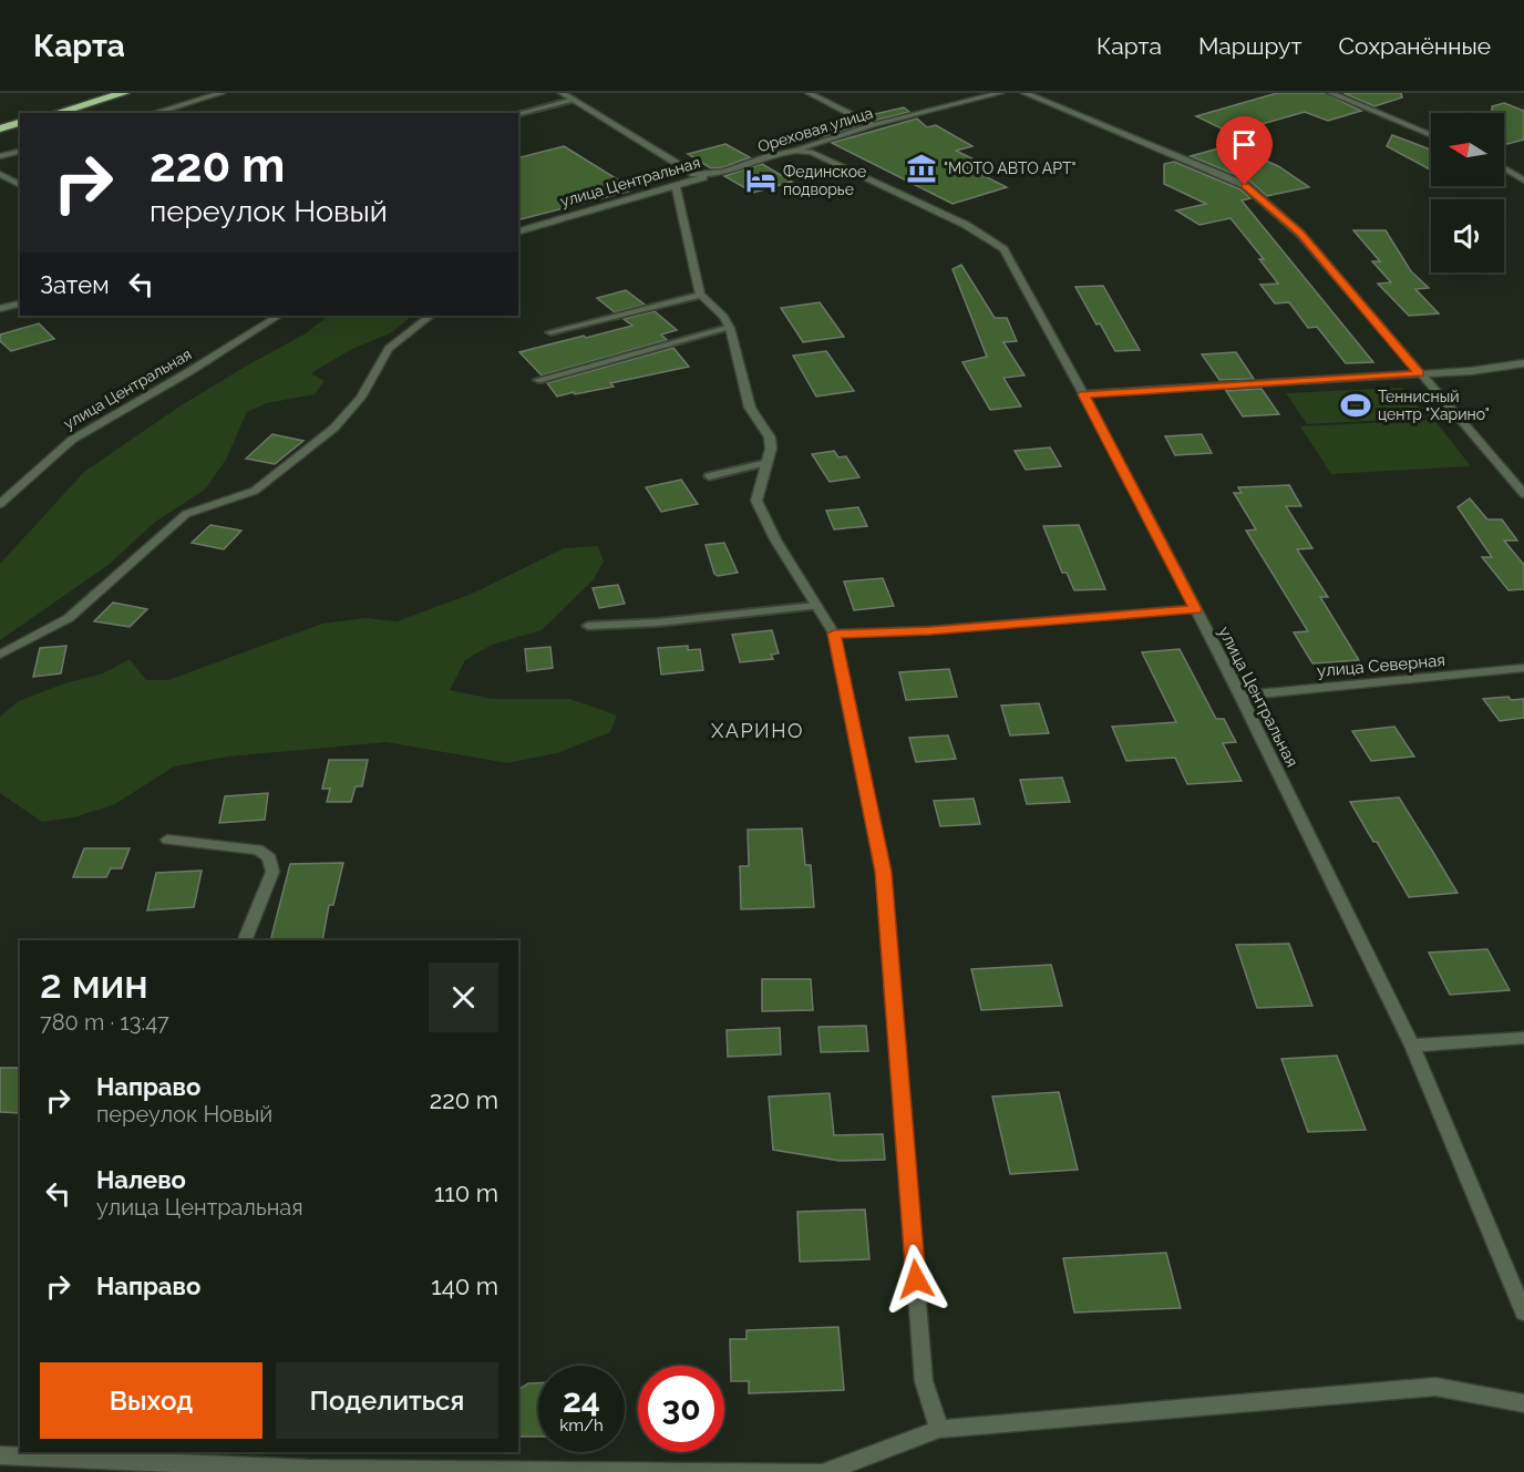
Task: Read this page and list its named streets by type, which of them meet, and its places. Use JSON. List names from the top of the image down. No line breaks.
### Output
{"streets":{"street":["Ореховая улица","улица Центральная","улица Северная"]},"crossings":[["Ореховая улица","улица Центральная"],["улица Центральная","улица Северная"]],"districts":["ХАРИНО"],"places":{"museum":["\"МОТО АВТО АРТ\""],"hotel":["Фединское подворье"],"sports":["Теннисный центр \"Харино\""]},"north":"left","page":{"header":"Карта","nav":["Карта","Маршрут","Сохранённые"],"turn":["220 m","переулок Новый"],"then":"Затем","heading":["2 мин","780 m · 13:47"],"list":[{"name":"Направо","note":"переулок Новый","value":"220 m"},{"name":"Налево","note":"улица Центральная","value":"110 m"},{"name":"Направо","value":"140 m"}],"buttons":["Выход","Поделиться"],"speed":"24 km/h","limit":"30"}}
